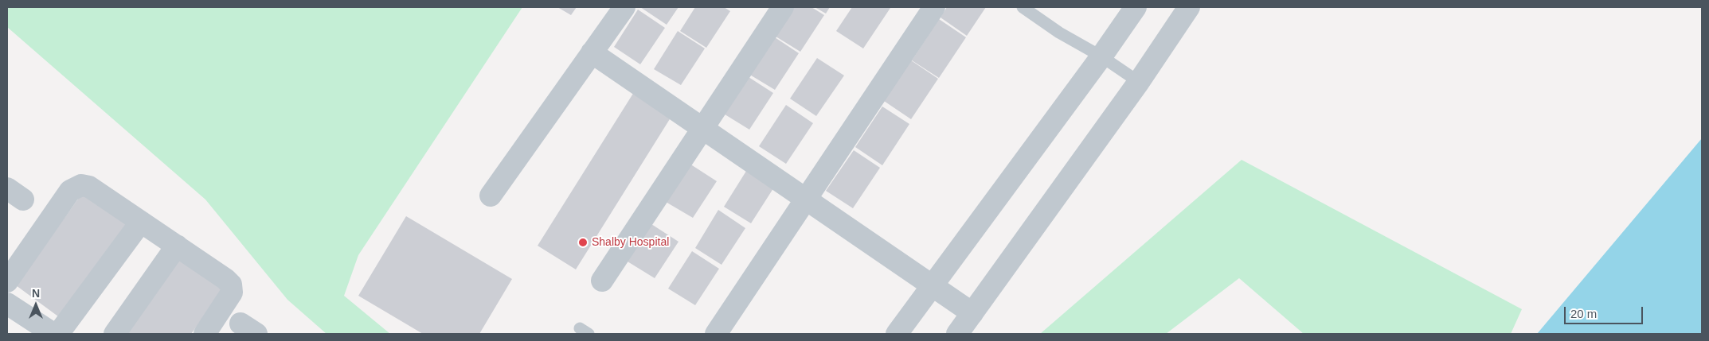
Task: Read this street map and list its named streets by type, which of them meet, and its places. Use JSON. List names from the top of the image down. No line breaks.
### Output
{"places":["Shalby Hospital"],"scale_bar":"20 m","north":"top"}
